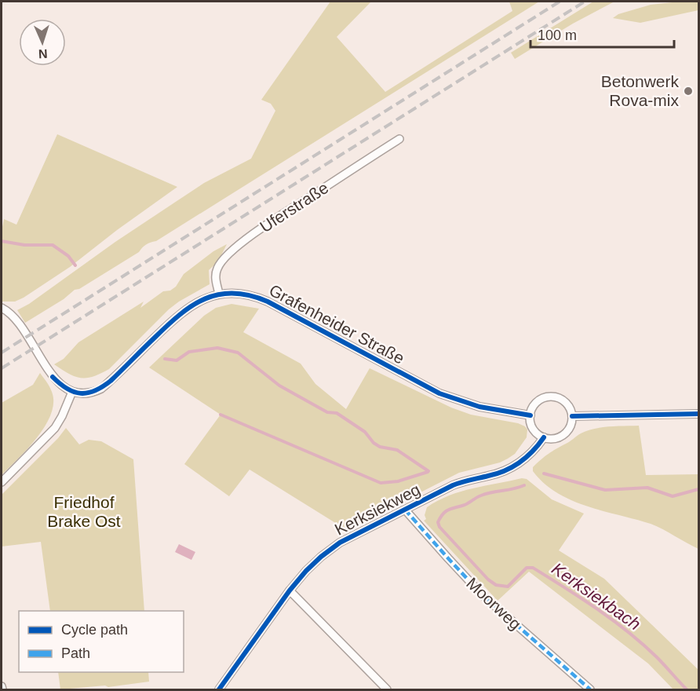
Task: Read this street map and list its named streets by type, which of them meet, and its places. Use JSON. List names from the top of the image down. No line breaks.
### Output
{"streets":{"street":["Uferstraße","Grafenheider Straße","Kerksiekweg","Moorweg"]},"crossings":[["Uferstraße","Grafenheider Straße"],["Grafenheider Straße","Kerksiekweg"],["Kerksiekweg","Moorweg"]],"water":["Kerksiekbach"],"parks":["Friedhof Brake Ost"],"places":["Betonwerk Rova-mix"],"legend":["Cycle path","Path"],"scale_bar":"100 m","north":"bottom"}
